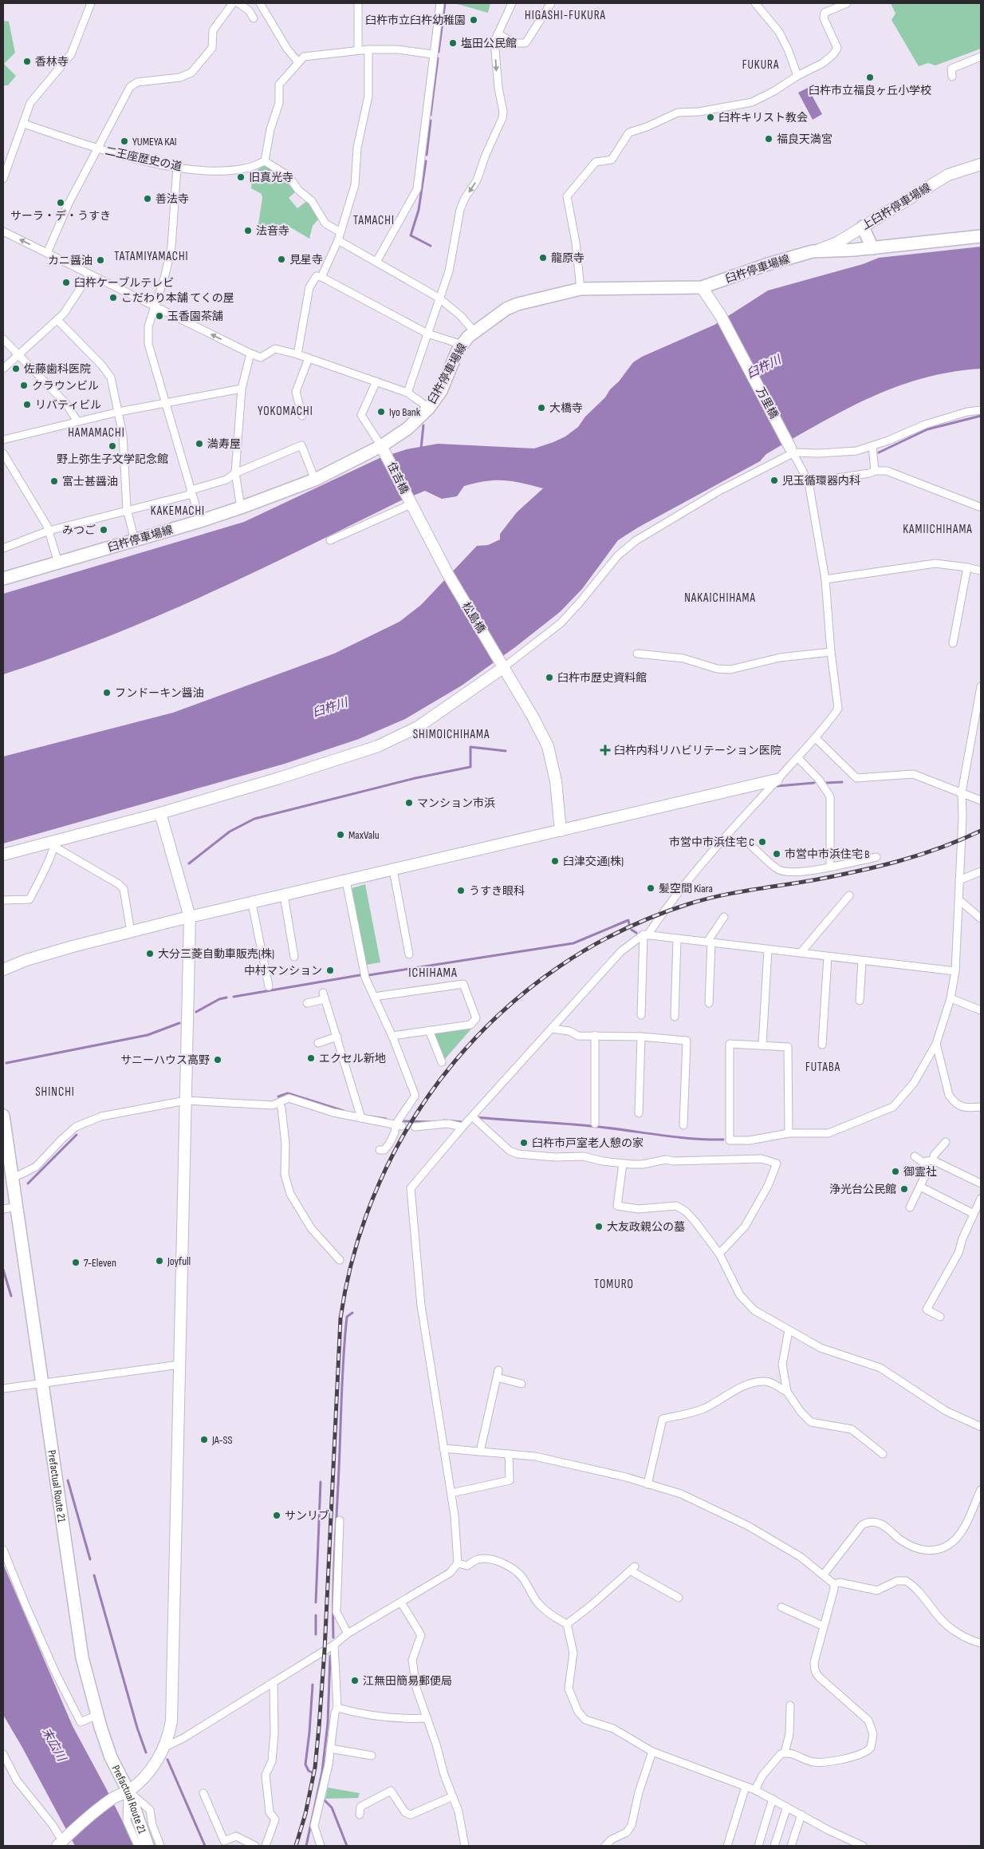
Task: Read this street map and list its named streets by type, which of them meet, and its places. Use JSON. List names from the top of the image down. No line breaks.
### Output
{"streets":{"main road":["臼杵停車場線","Prefactual Route 21"],"street":["二王座歴史の道","上臼杵停車場線","万里橋","住吉橋","松島橋"]},"crossings":[["上臼杵停車場線","臼杵停車場線"],["臼杵停車場線","万里橋"],["臼杵停車場線","住吉橋"],["住吉橋","松島橋"]],"districts":["HIGASHI-FUKURA","FUKURA","TAMACHI","TATAMIYAMACHI","YOKOMACHI","HAMAMACHI","KAKEMACHI","KAMIICHIHAMA","NAKAICHIHAMA","SHIMOICHIHAMA","ICHIHAMA","FUTABA","SHINCHI","TOMURO"],"water":["臼杵川","末広川"],"places":{"other":["臼杵市立臼杵幼稚園","塩田公民館","香林寺","臼杵市立福良ヶ丘小学校","臼杵キリスト教会","福良天満宮","YUMEYA KAI","旧真光寺","善法寺","サーラ・デ・うすき","法音寺","龍原寺","見星寺","カニ醤油","臼杵ケーブルテレビ","こだわり本舗 てくの屋","玉香園茶舗","佐藤歯科医院","クラウンビル","リバティビル","大橋寺","Iyo Bank","満寿屋","野上弥生子文学記念館","児玉循環器内科","富士甚醤油","みつご","臼杵市歴史資料館","フンドーキン醤油","マンション市浜","MaxValu","市営中市浜住宅 C","市営中市浜住宅 B","臼津交通(株)","髪空間 Kiara","うすき眼科","大分三菱自動車販売(株)","中村マンション","エクセル新地","サニーハウス高野","臼杵市戸室老人憩の家","御霊社","浄光台公民館","大友政親公の墓","Joyfull","7-Eleven","JA-SS","サンリブ","江無田簡易郵便局"],"health":["臼杵内科リハビリテーション医院"]}}
